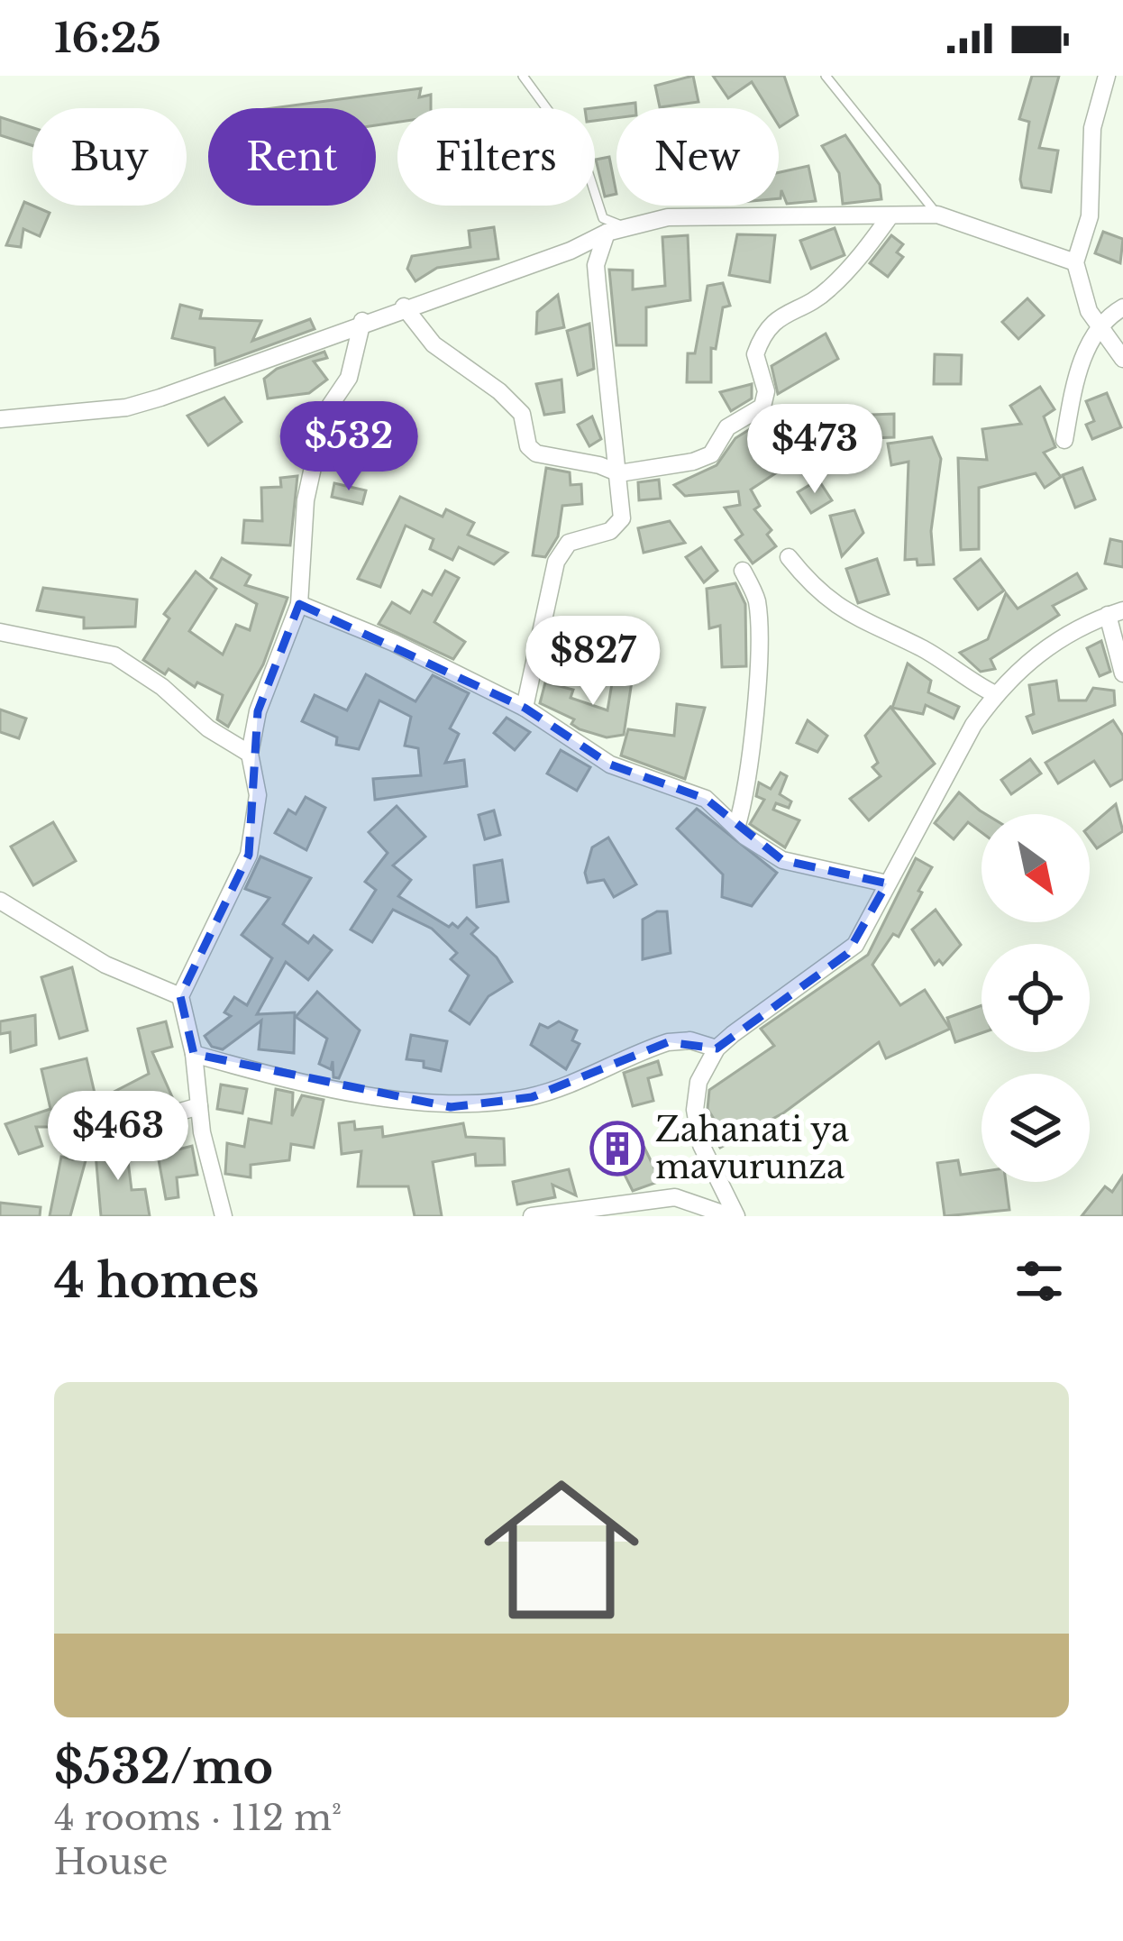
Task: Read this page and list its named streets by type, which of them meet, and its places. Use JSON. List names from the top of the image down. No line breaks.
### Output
{"places":{"building":["Zahanati ya mavurunza"]},"north":"bottom right","page":{"status":"16:25","chip":["Buy","Rent","Filters","New"],"price":["$532","$473","$827","$463"],"heading":"4 homes","list":[{"name":"$532/mo","note":"4 rooms · 112 m² · House"}]}}
